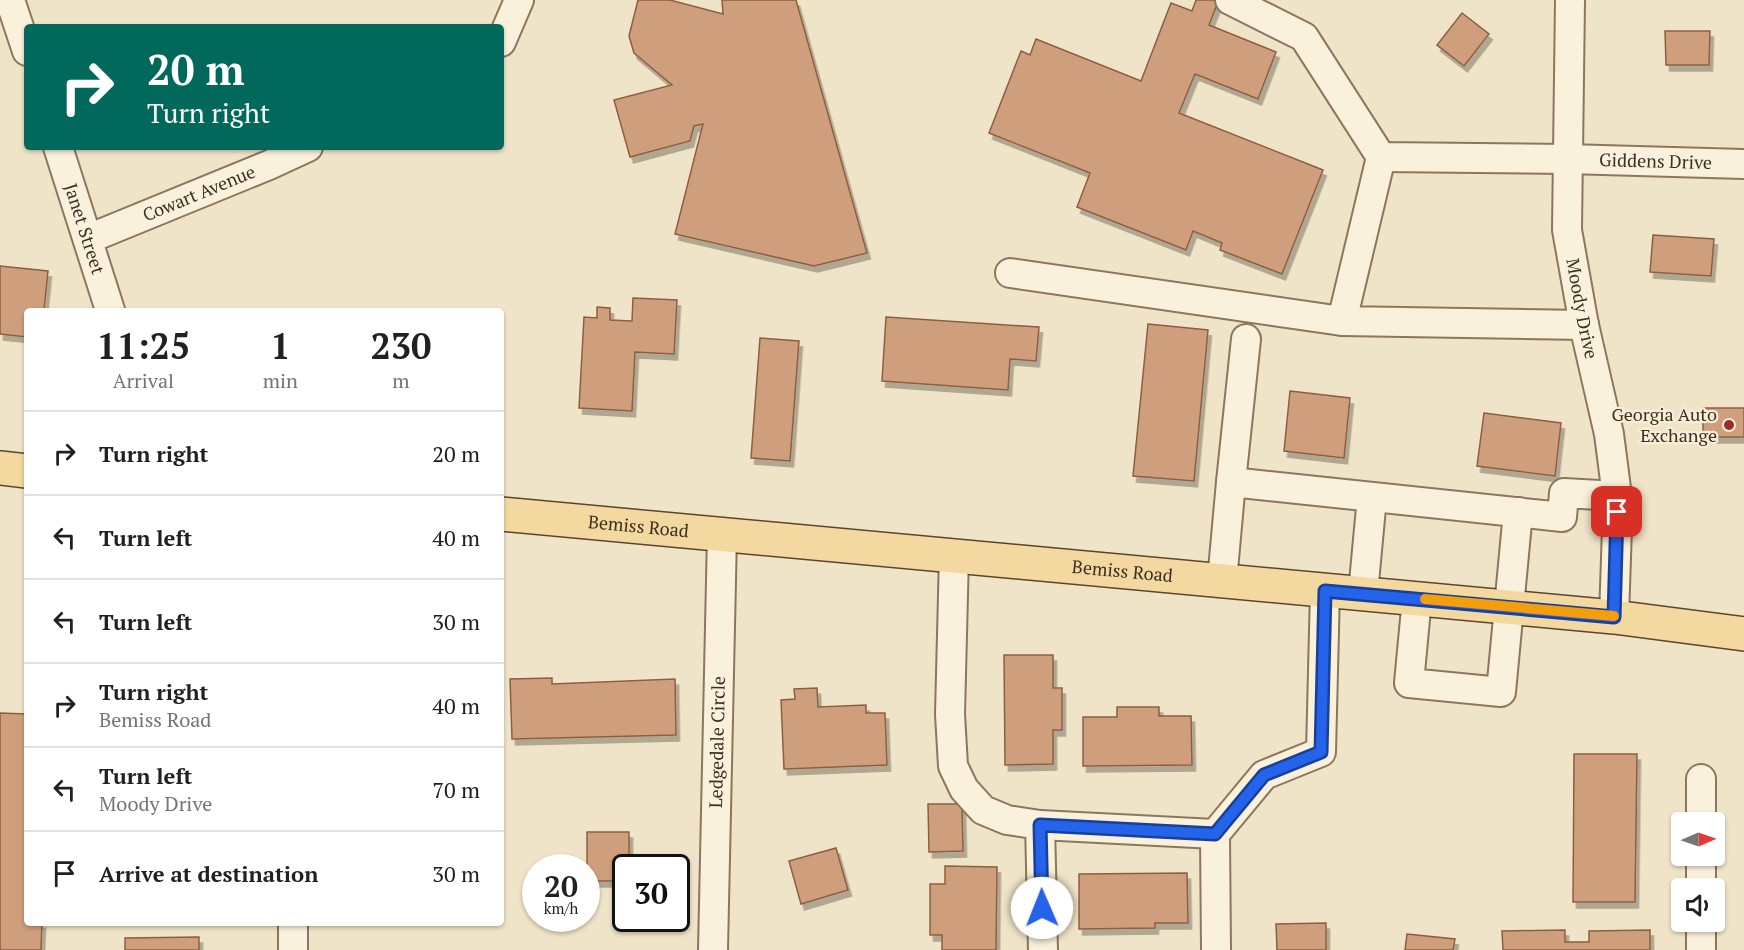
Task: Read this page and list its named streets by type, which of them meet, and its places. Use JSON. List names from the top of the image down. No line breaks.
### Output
{"streets":{"main road":["Bemiss Road"],"street":["Giddens Drive","Cowart Avenue","Janet Street","Moody Drive","Ledgedale Circle"]},"crossings":[["Giddens Drive","Moody Drive"],["Cowart Avenue","Janet Street"],["Moody Drive","Bemiss Road"],["Bemiss Road","Ledgedale Circle"]],"places":["Georgia Auto Exchange"],"north":"right","page":{"turn":["20 m","Turn right"],"eta":["11:25","Arrival","1","min","230","m"],"list":[{"name":"Turn right","value":"20 m"},{"name":"Turn left","value":"40 m"},{"name":"Turn left","value":"30 m"},{"name":"Turn right","note":"Bemiss Road","value":"40 m"},{"name":"Turn left","note":"Moody Drive","value":"70 m"},{"name":"Arrive at destination","value":"30 m"}],"speed":"20 km/h","limit":"30"}}
